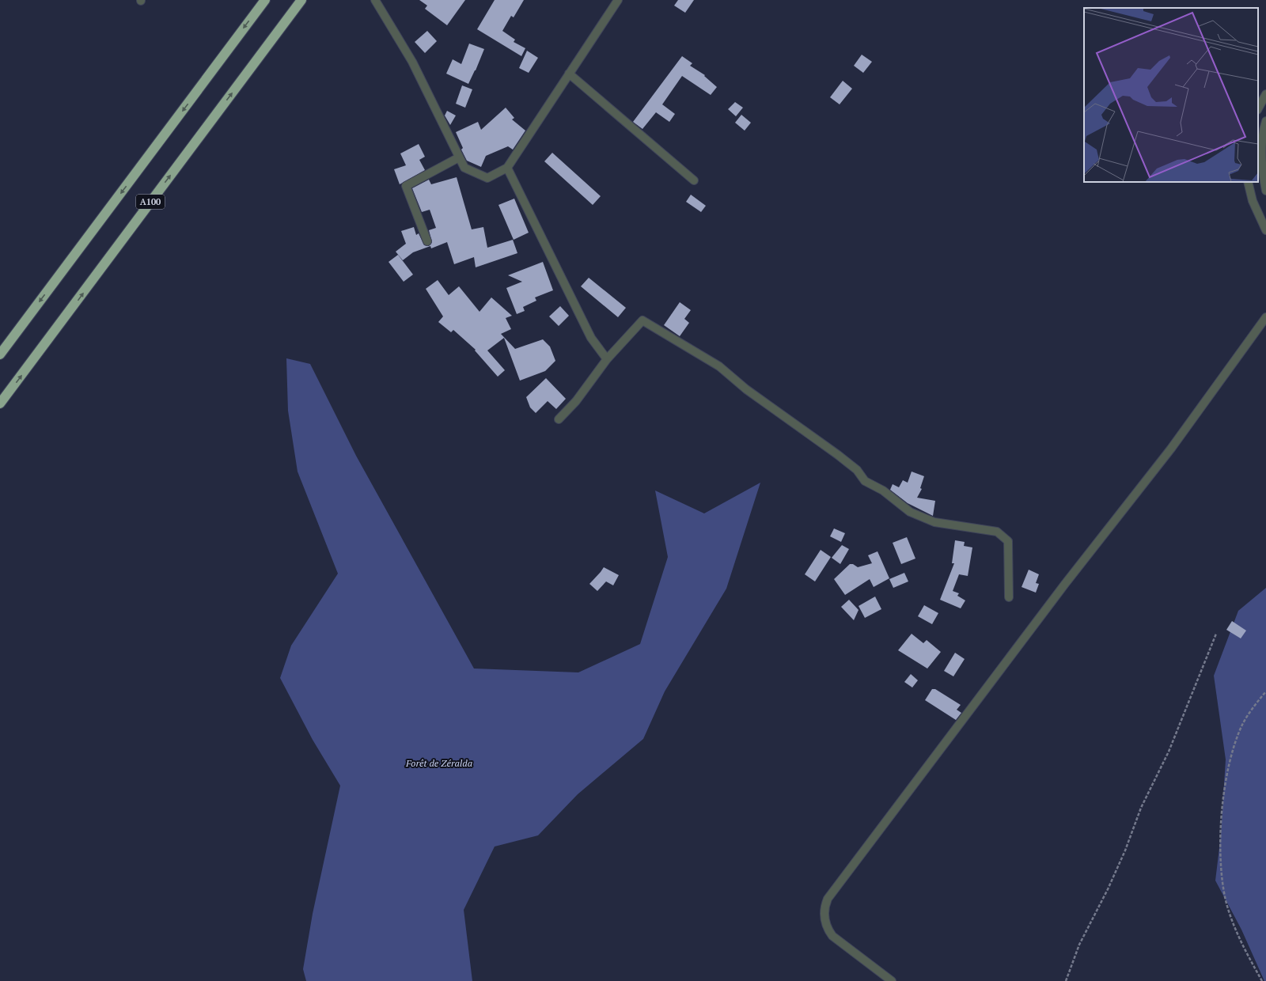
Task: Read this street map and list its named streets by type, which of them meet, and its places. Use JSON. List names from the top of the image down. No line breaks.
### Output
{"streets":{"highway":["A100"]},"parks":["Forêt de Zéralda"]}
